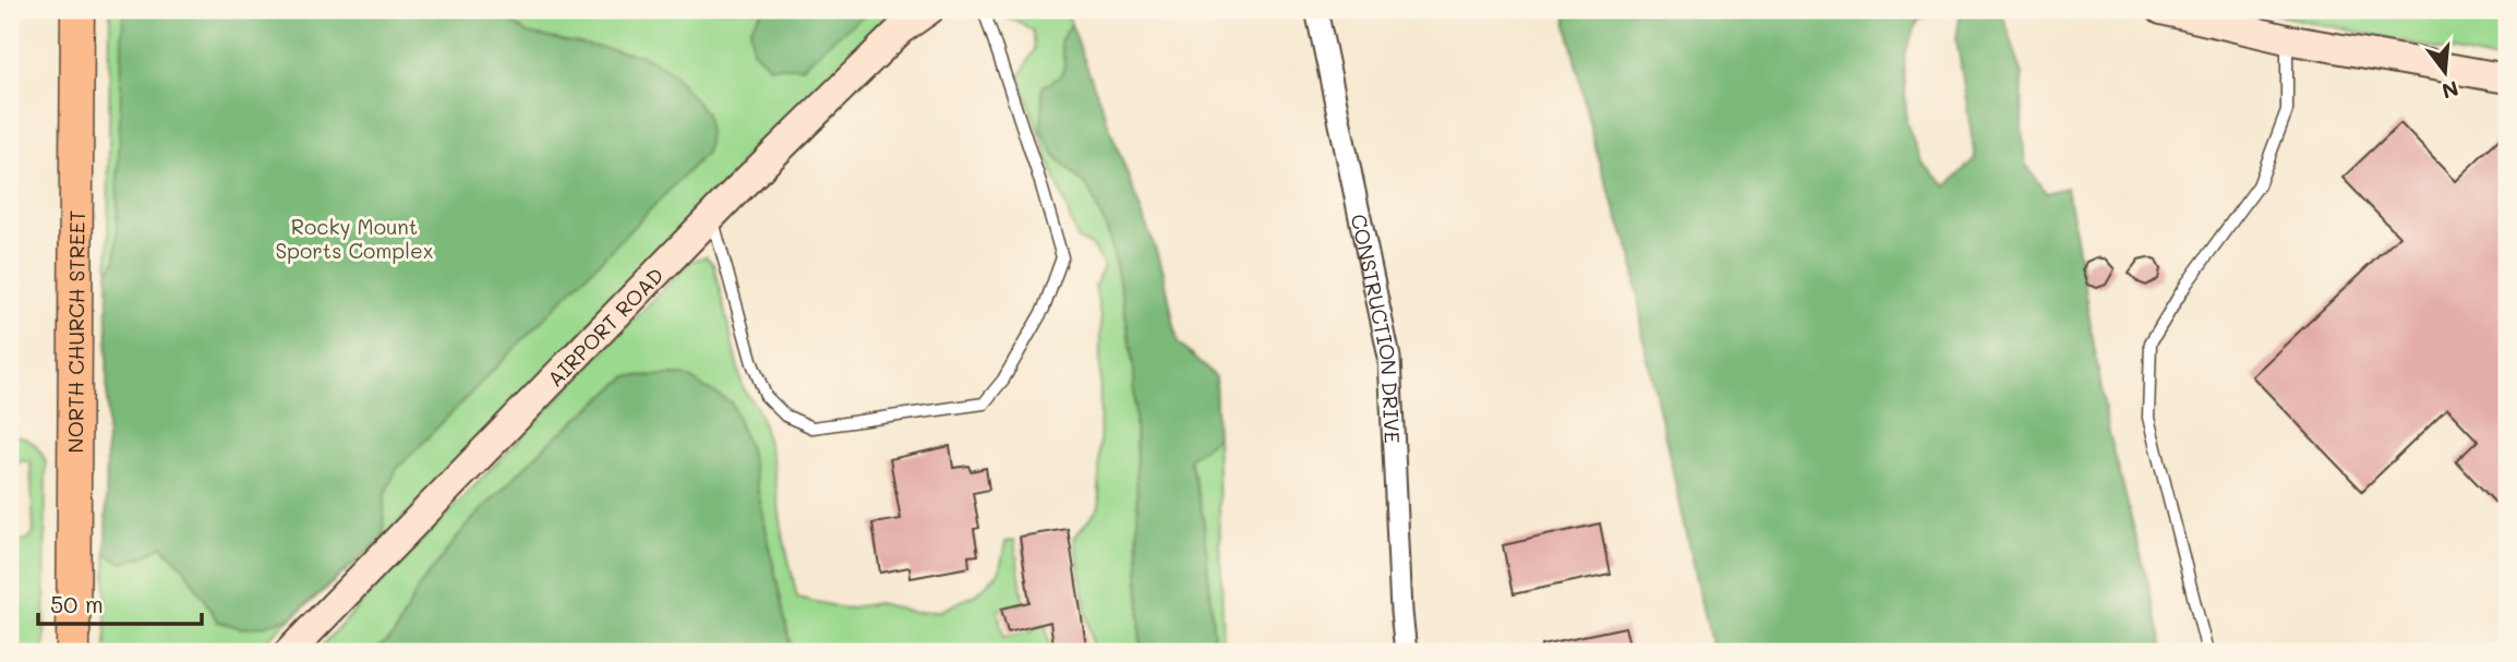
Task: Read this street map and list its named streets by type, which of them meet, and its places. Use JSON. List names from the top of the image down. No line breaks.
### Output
{"streets":{"main road":["AIRPORT ROAD","NORTH CHURCH STREET"],"street":["CONSTRUCTION DRIVE"]},"parks":["Rocky Mount Sports Complex"],"scale_bar":"50 m","north":"bottom"}
